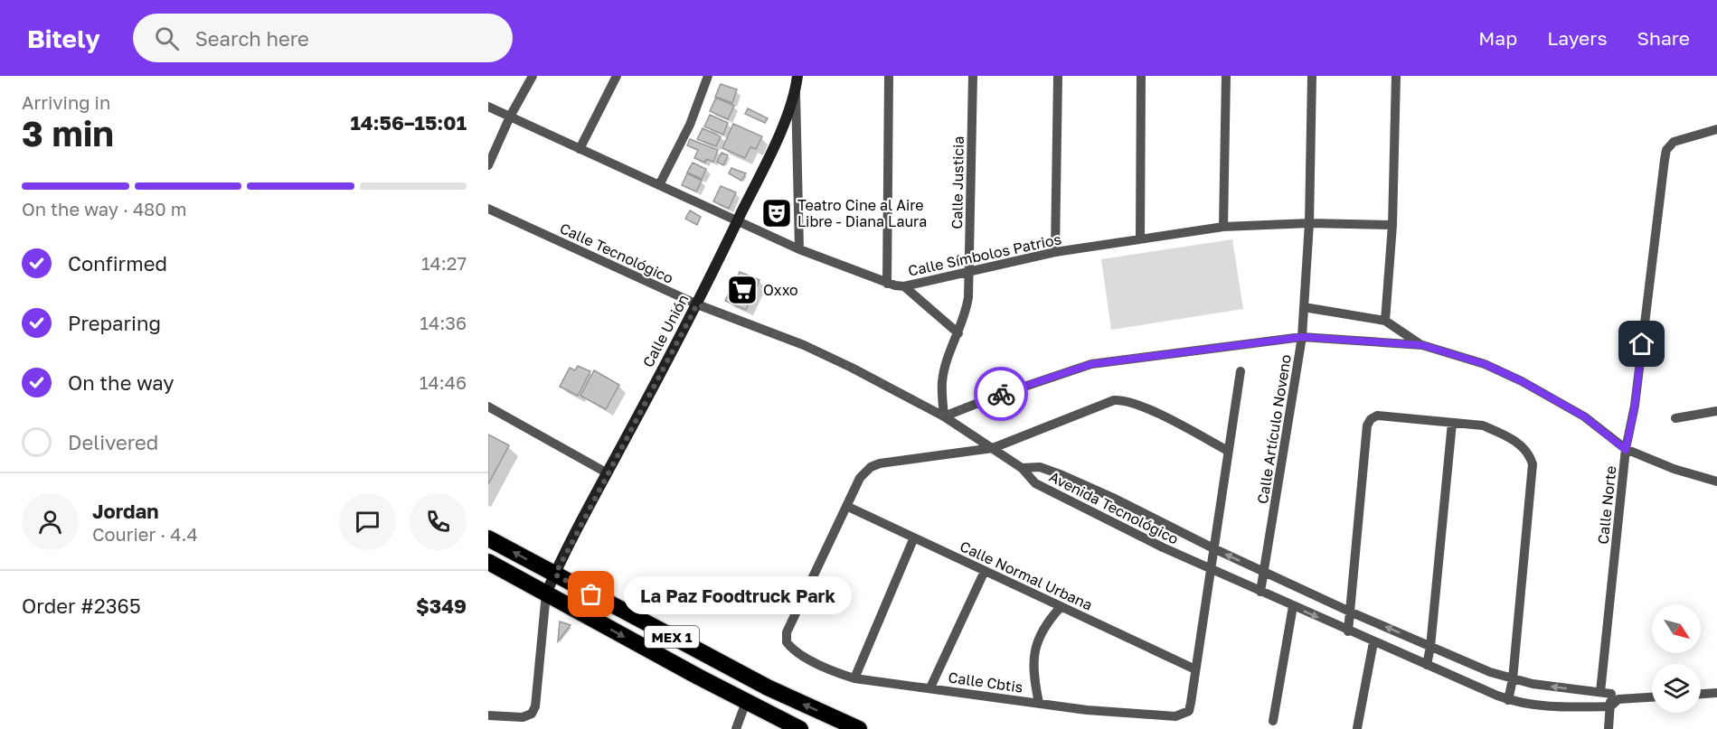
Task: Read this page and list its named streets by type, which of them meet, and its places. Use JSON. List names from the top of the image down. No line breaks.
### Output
{"streets":{"highway":["MEX 1"],"street":["Calle Justicia","Calle Tecnológico","Calle Símbolos Patrios","Calle Unión","Calle Artículo Noveno","Calle Norte","Avenida Tecnológico","Calle Normal Urbana","Calle Cbtis"]},"crossings":[["Calle Justicia","Calle Tecnológico"],["Calle Justicia","Calle Símbolos Patrios"],["Calle Tecnológico","Calle Unión"],["Calle Tecnológico","Avenida Tecnológico"],["Calle Símbolos Patrios","Calle Unión"],["Calle Símbolos Patrios","Calle Artículo Noveno"],["Calle Unión","MEX 1"],["Calle Artículo Noveno","Avenida Tecnológico"],["Calle Norte","Avenida Tecnológico"],["Calle Normal Urbana","Calle Cbtis"]],"places":{"theatre":["Teatro Cine al Aire Libre - Diana Laura"],"supermarket":["Oxxo"],"other":["La Paz Foodtruck Park"]},"north":"bottom right","page":{"header":"Bitely","search":"Search here","nav":["Map","Layers","Share"],"heading":["3 min","Arriving in","14:56–15:01"],"panel":["Jordan","Courier · 4.4","Order #2365","$349"],"bar":"On the way · 480 m","list":[["Confirmed","14:27"],["Preparing","14:36"],["On the way","14:46"],"Delivered"],"bubble":"La Paz Foodtruck Park"}}
